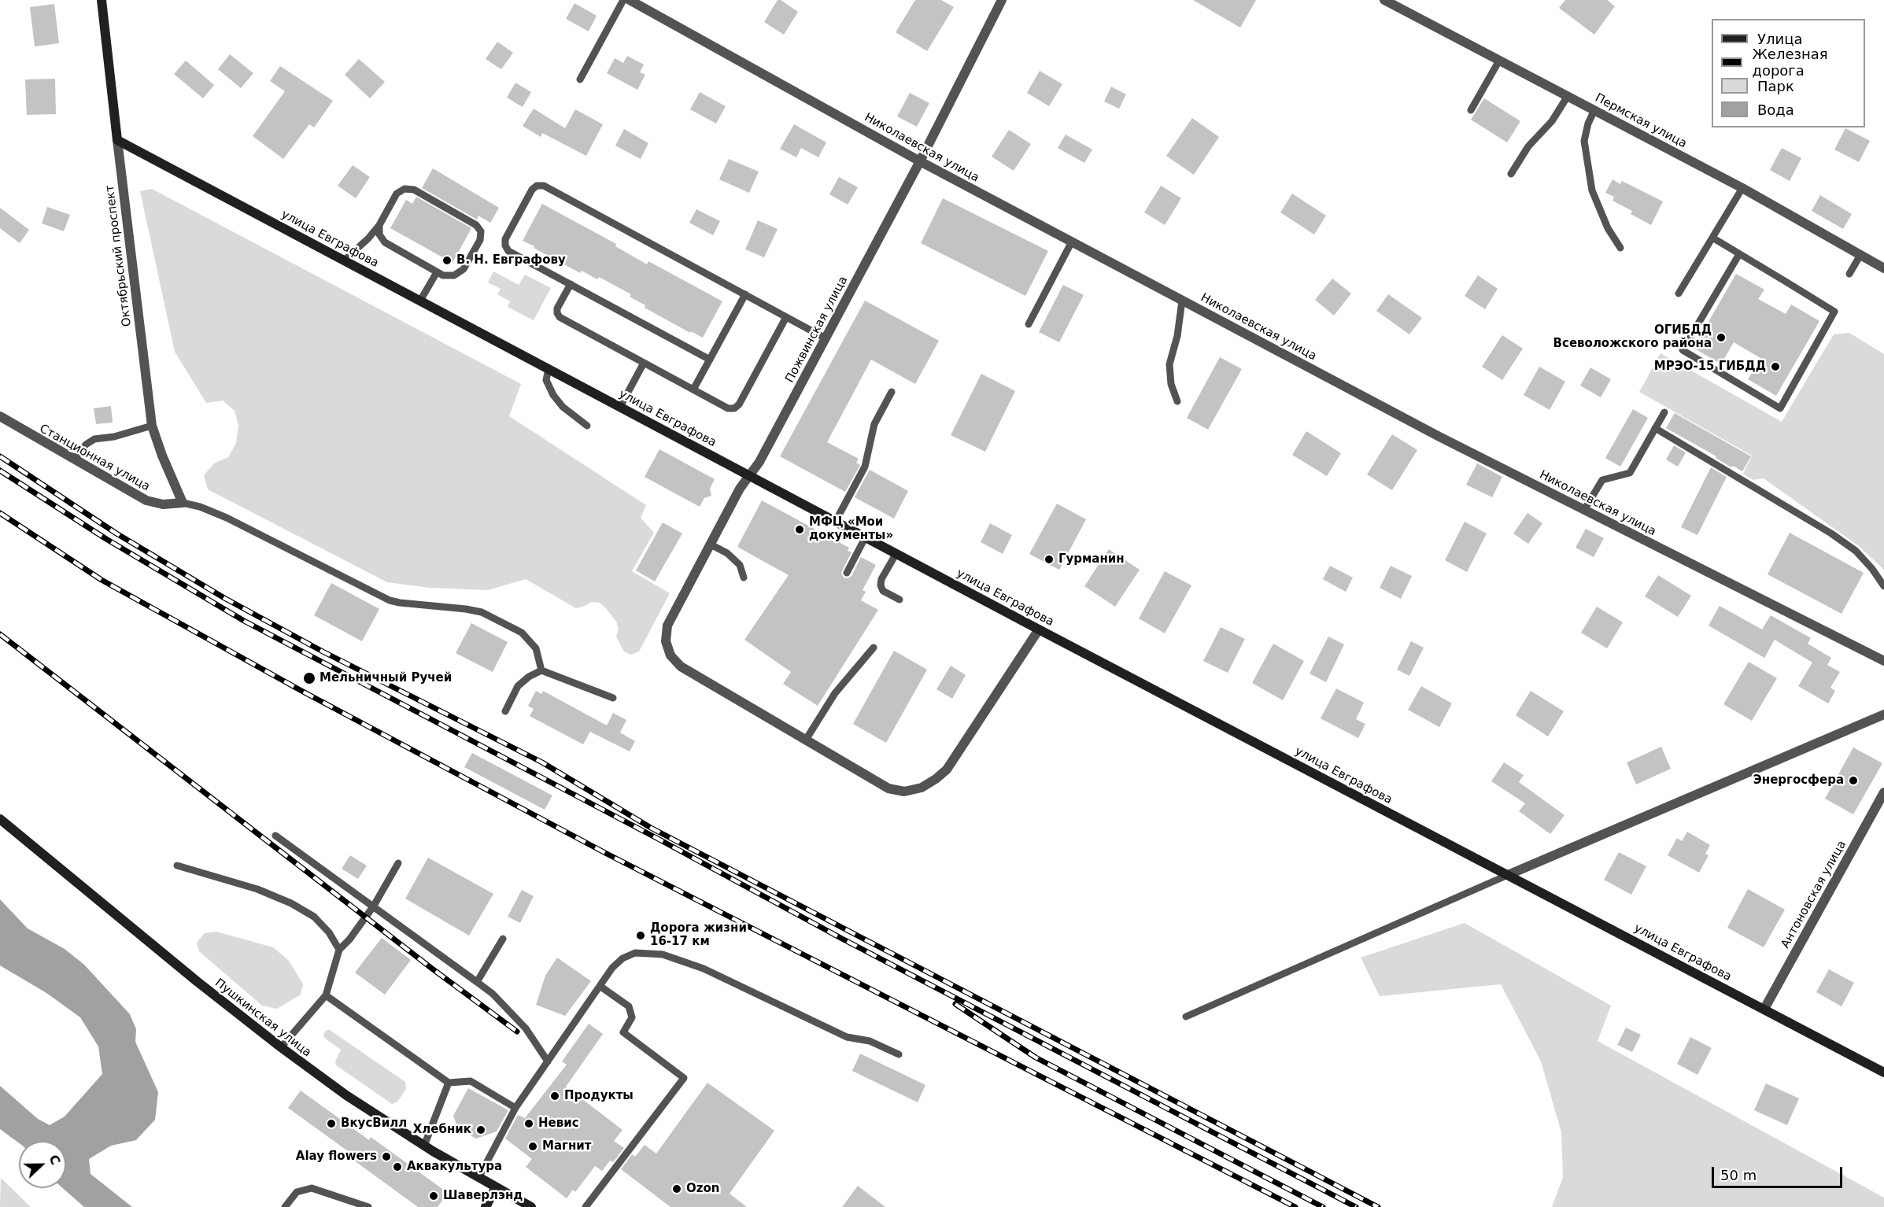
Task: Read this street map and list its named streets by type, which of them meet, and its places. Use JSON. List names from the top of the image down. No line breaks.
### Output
{"streets":{"street":["Пермская улица","Николаевская улица","улица Евграфова","Октябрьский проспект","Пожвинская улица","Станционная улица","Антоновская улица","Пушкинская улица"]},"crossings":[["Николаевская улица","Пожвинская улица"],["улица Евграфова","Октябрьский проспект"],["улица Евграфова","Пожвинская улица"],["улица Евграфова","Антоновская улица"],["Октябрьский проспект","Станционная улица"]],"places":["В. Н. Евграфову","ОГИБДД Всеволожского района","МРЭО-15 ГИБДД","МФЦ «Мои документы»","Гурманин","Мельничный Ручей","Энергосфера","Дорога жизни 16-17 км","Продукты","ВкусВилл","Невис","Хлебник","Магнит","Alay flowers","Аквакультура","Ozon","Шаверлэнд"],"legend":["Улица","Железная дорога","Парк","Вода"],"scale_bar":"50 m","north":"right"}
